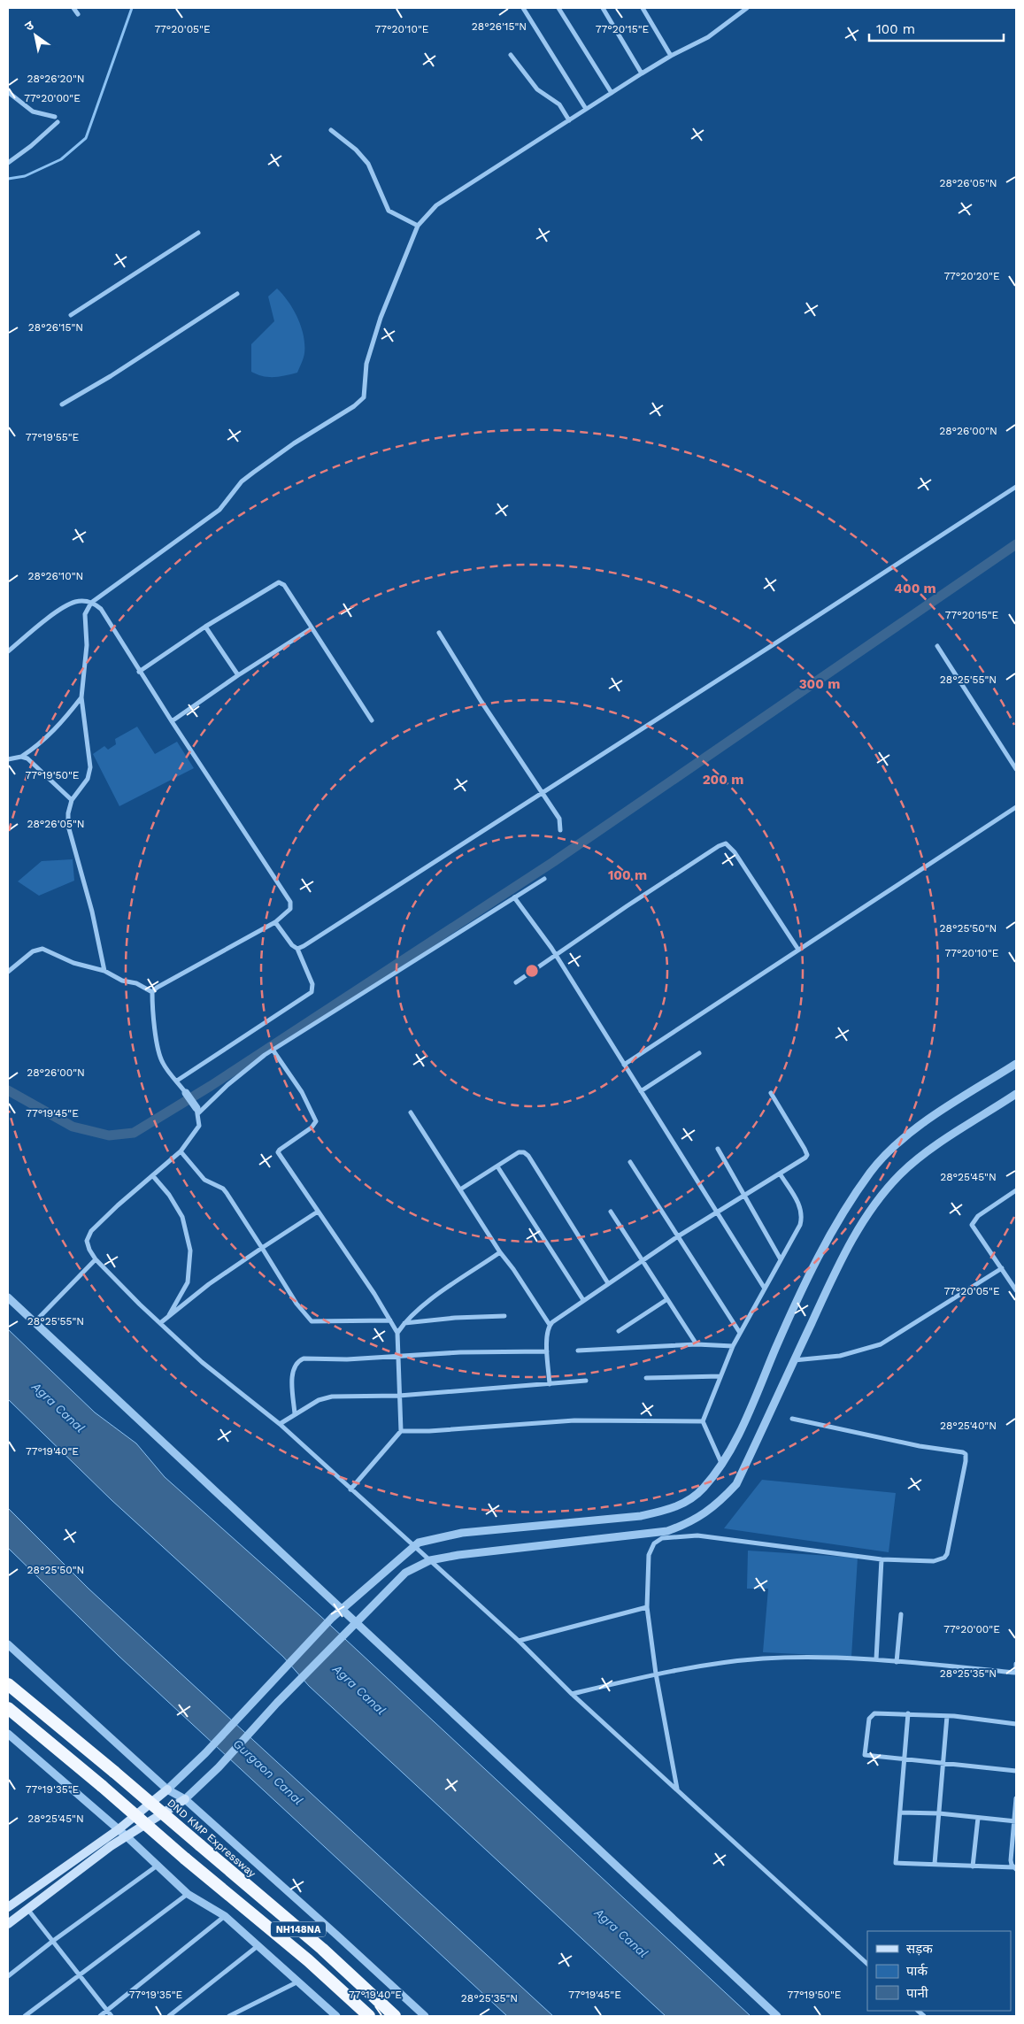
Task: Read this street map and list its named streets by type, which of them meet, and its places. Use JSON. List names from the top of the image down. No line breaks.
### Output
{"streets":{"highway":["DND KMP Expressway","NH148NA"]},"water":["Agra Canal","Gurgaon Canal"],"legend":["सड़क","पार्क","पानी"],"scale_bar":"100 m","north":"top left","coordinates":["28°26'15\"N","77°20'05\"E","77°20'10\"E","77°20'15\"E","28°26'20\"N","77°20'00\"E","28°26'05\"N","77°20'20\"E","28°26'00\"N","77°19'55\"E","28°26'10\"N","28°25'55\"N","77°19'50\"E","28°25'50\"N","77°19'45\"E","28°25'45\"N","28°25'40\"N","77°19'40\"E","28°25'35\"N","77°19'35\"E"],"rings":["400 m","300 m","200 m","100 m"]}
